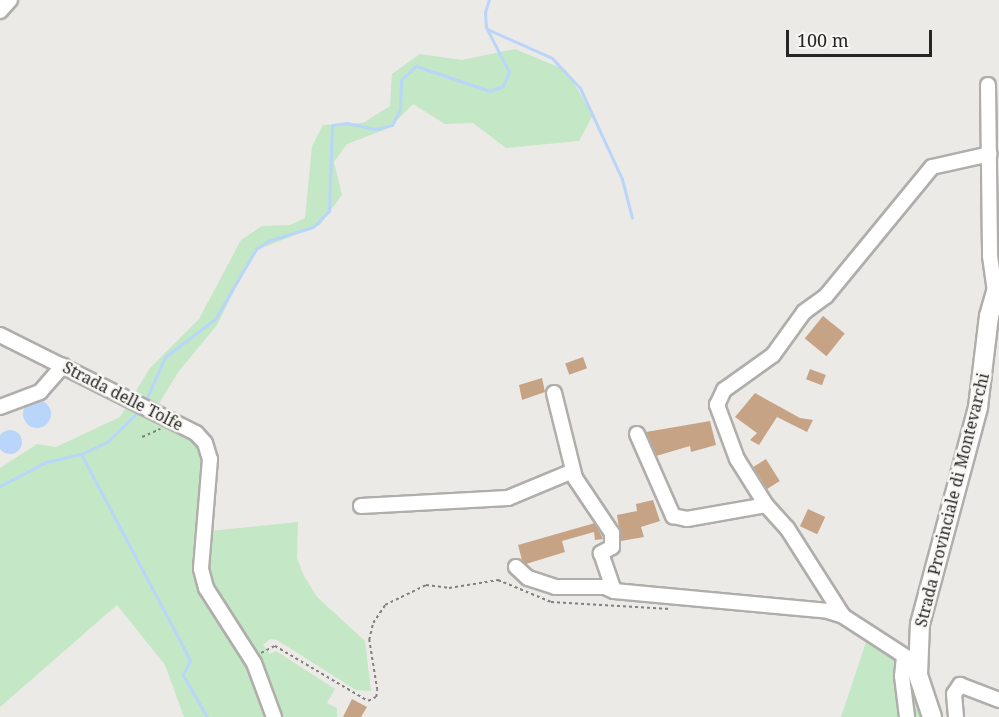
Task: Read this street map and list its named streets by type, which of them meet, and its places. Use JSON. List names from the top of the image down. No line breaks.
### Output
{"streets":{"main road":["Strada Provinciale di Montevarchi"],"street":["Strada delle Tolfe"]},"scale_bar":"100 m"}
